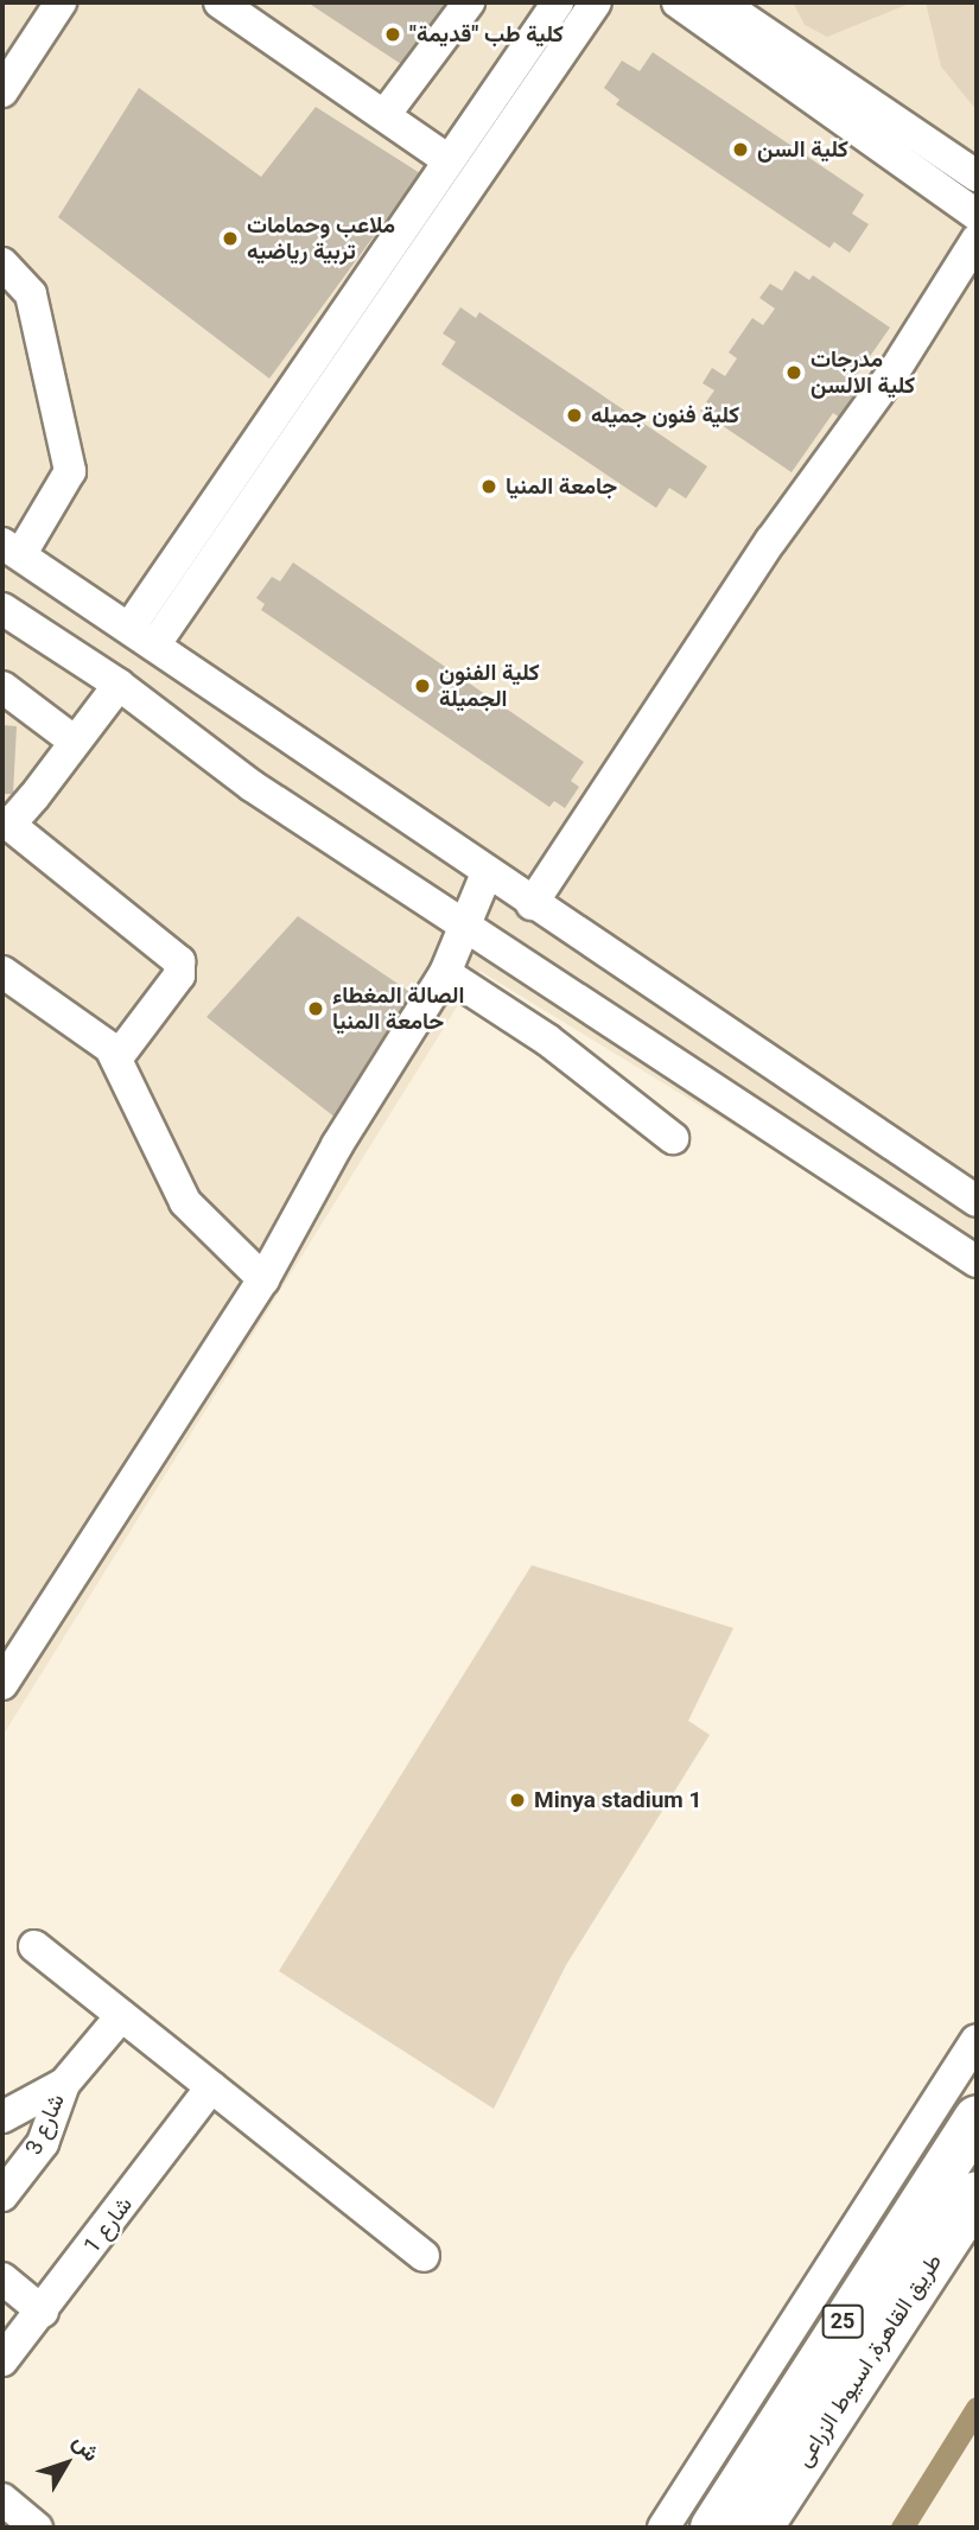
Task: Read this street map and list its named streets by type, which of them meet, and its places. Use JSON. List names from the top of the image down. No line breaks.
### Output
{"streets":{"highway":["25","طريق القاهرة, اسيوط الزراعى"],"street":["شارع 3","شارع 1"]},"places":["\"كلية طب \"قديمة","كلية السن","ملاعب وحمامات تربية رياضيه","مدرجات كلية الالسن","كلية فنون جميله","جامعة المنيا","كلية الفنون الجميلة","الصالة المغطاء حامعة المنيا","Minya stadium 1"],"north":"top right"}
